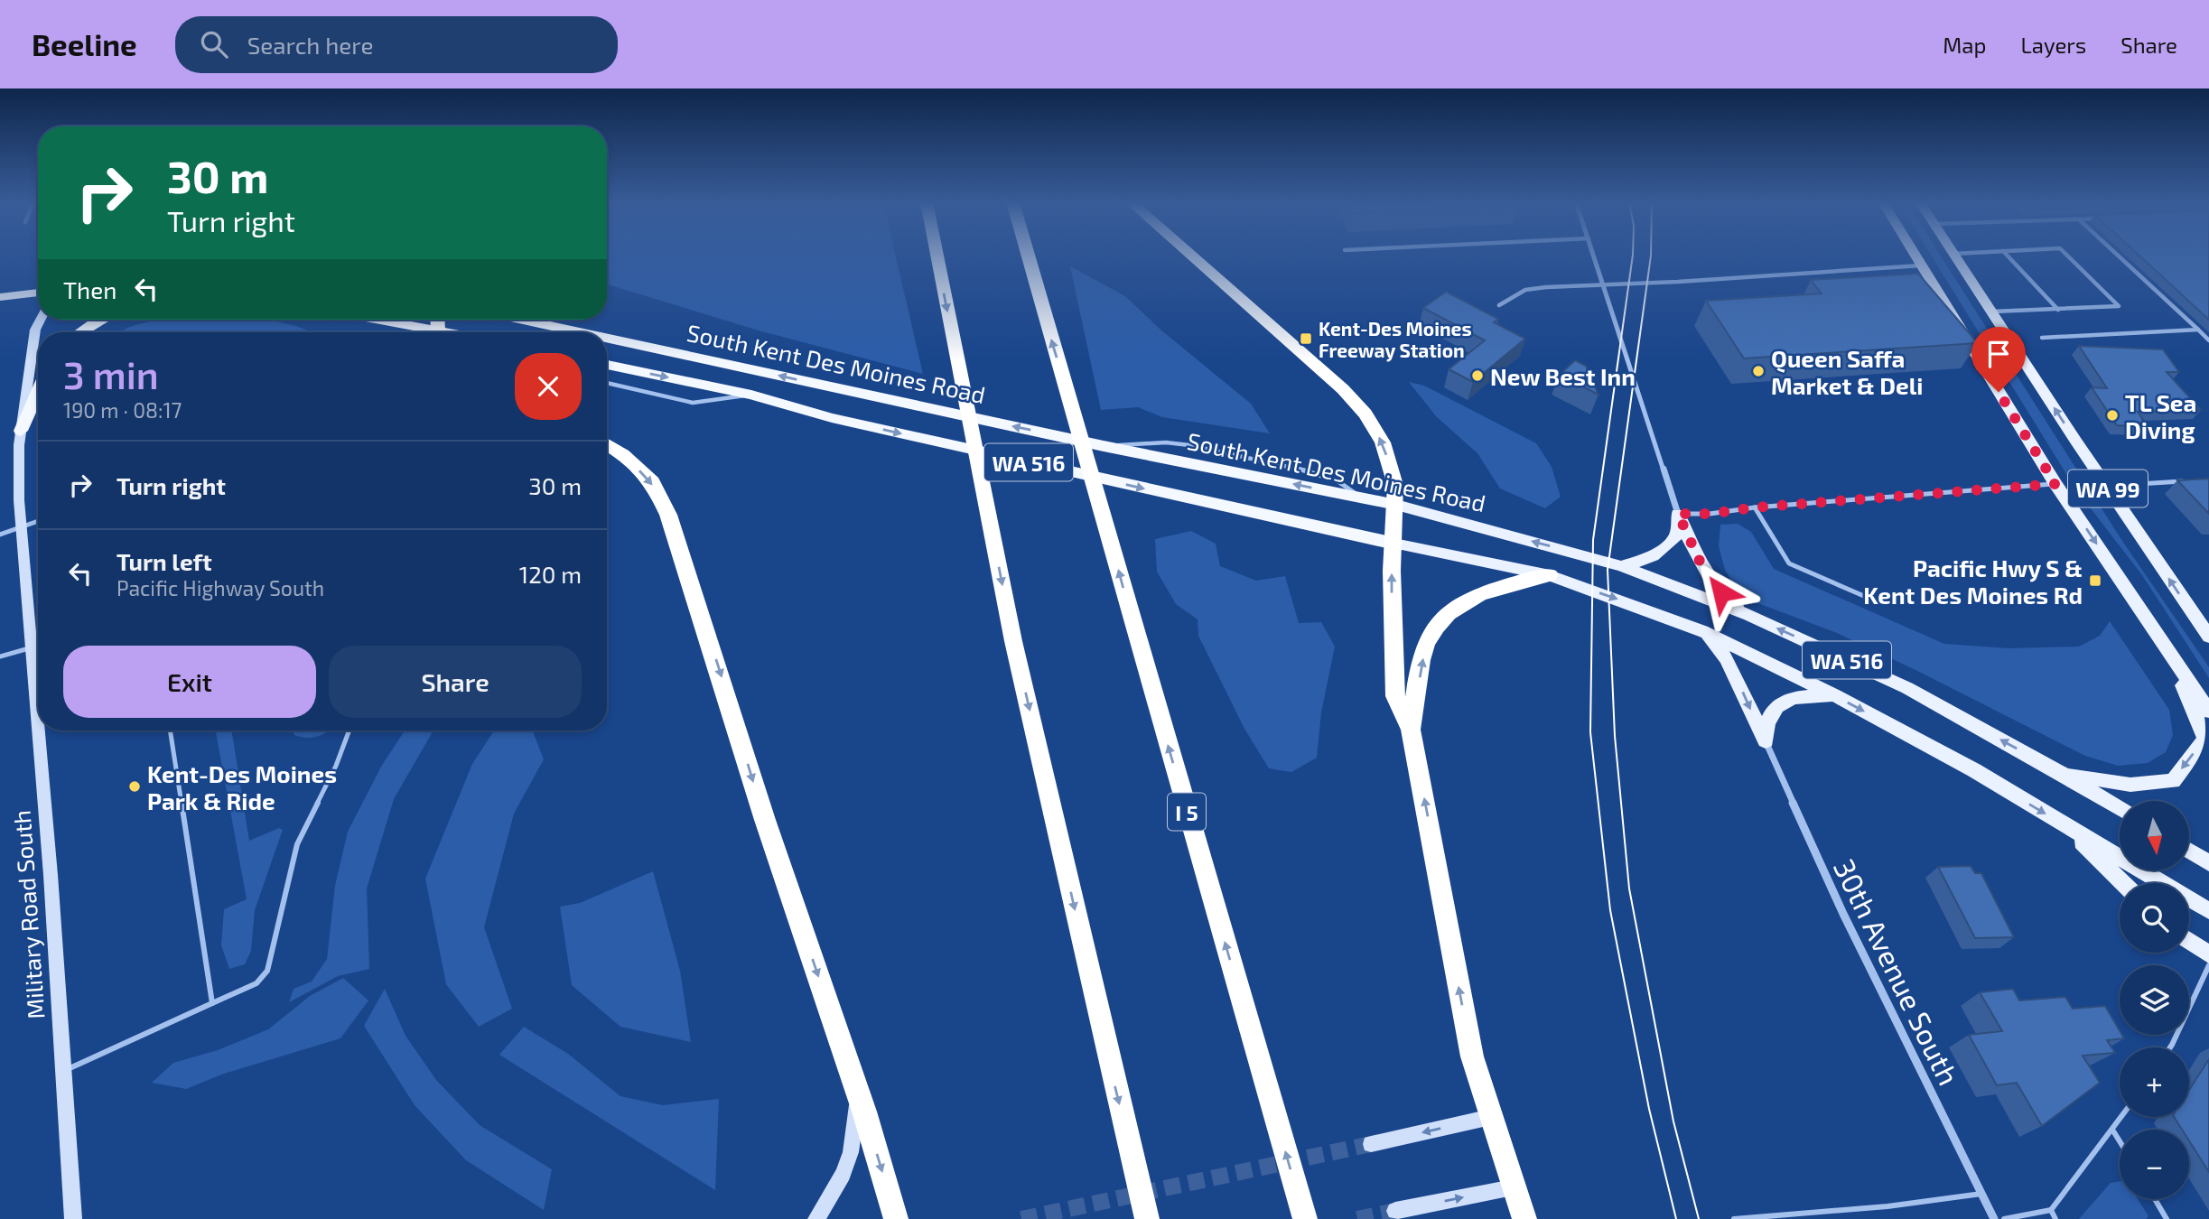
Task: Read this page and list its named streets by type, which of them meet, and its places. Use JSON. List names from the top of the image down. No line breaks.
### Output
{"streets":{"highway":["South Kent Des Moines Road","WA 516","I 5"],"main road":["WA 99","Military Road South"],"street":["30th Avenue South"]},"places":{"transit":["Kent-Des Moines Freeway Station","Pacific Hwy S & Kent Des Moines Rd"],"other":["Queen Saffa Market & Deli","New Best Inn","TL Sea Diving","Kent-Des Moines Park & Ride"]},"north":"bottom","page":{"header":"Beeline","search":"Search here","nav":["Map","Layers","Share"],"turn":["30 m","Turn right"],"then":"Then","heading":["3 min","190 m · 08:17"],"list":[{"name":"Turn right","value":"30 m"},{"name":"Turn left","note":"Pacific Highway South","value":"120 m"}],"buttons":["Exit","Share"],"map_buttons":["+","−"]}}
